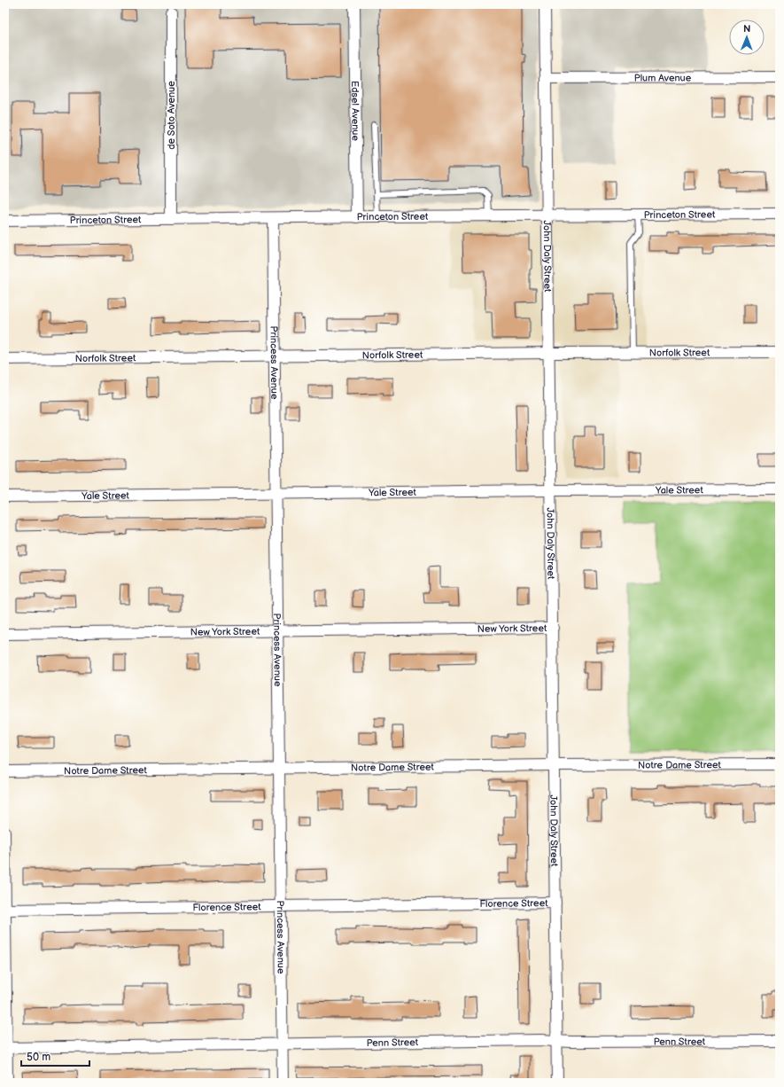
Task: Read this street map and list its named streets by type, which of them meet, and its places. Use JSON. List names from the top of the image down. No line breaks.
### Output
{"streets":{"street":["Plum Avenue","Edsel Avenue","de Soto Avenue","Princeton Street","John Daly Street","Norfolk Street","Princess Avenue","Yale Street","New York Street","Notre Dame Street","Florence Street","Penn Street"]},"crossings":[["Plum Avenue","John Daly Street"],["Edsel Avenue","Princeton Street"],["de Soto Avenue","Princeton Street"],["Princeton Street","John Daly Street"],["Princeton Street","Princess Avenue"],["John Daly Street","Norfolk Street"],["John Daly Street","Yale Street"],["John Daly Street","New York Street"],["John Daly Street","Notre Dame Street"],["John Daly Street","Florence Street"],["John Daly Street","Penn Street"],["Norfolk Street","Princess Avenue"],["Princess Avenue","Yale Street"],["Princess Avenue","New York Street"],["Princess Avenue","Notre Dame Street"],["Princess Avenue","Florence Street"],["Princess Avenue","Penn Street"]],"scale_bar":"50 m","north":"top"}
